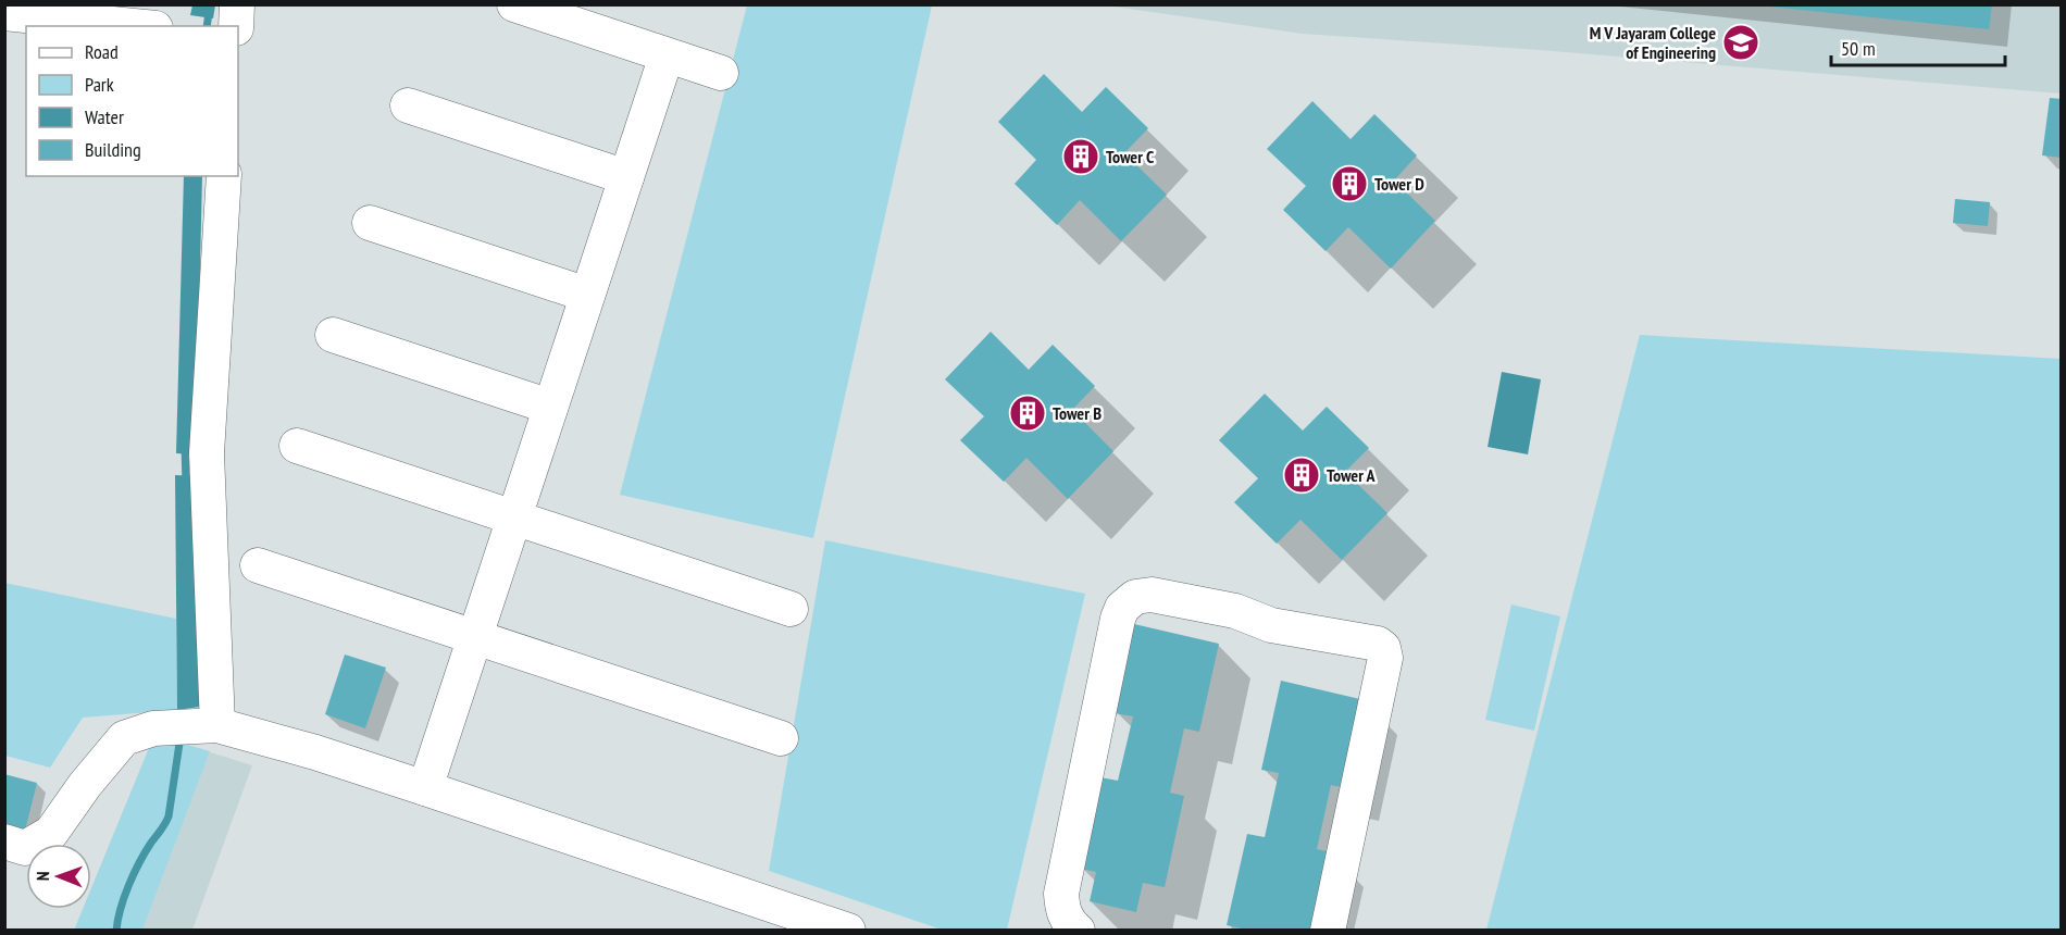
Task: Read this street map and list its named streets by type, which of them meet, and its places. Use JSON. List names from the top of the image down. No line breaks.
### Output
{"places":{"school or university":["M V Jayaram College of Engineering"],"building":["Tower C","Tower D","Tower B","Tower A"]},"legend":["Road","Park","Water","Building"],"scale_bar":"50 m","north":"left"}
